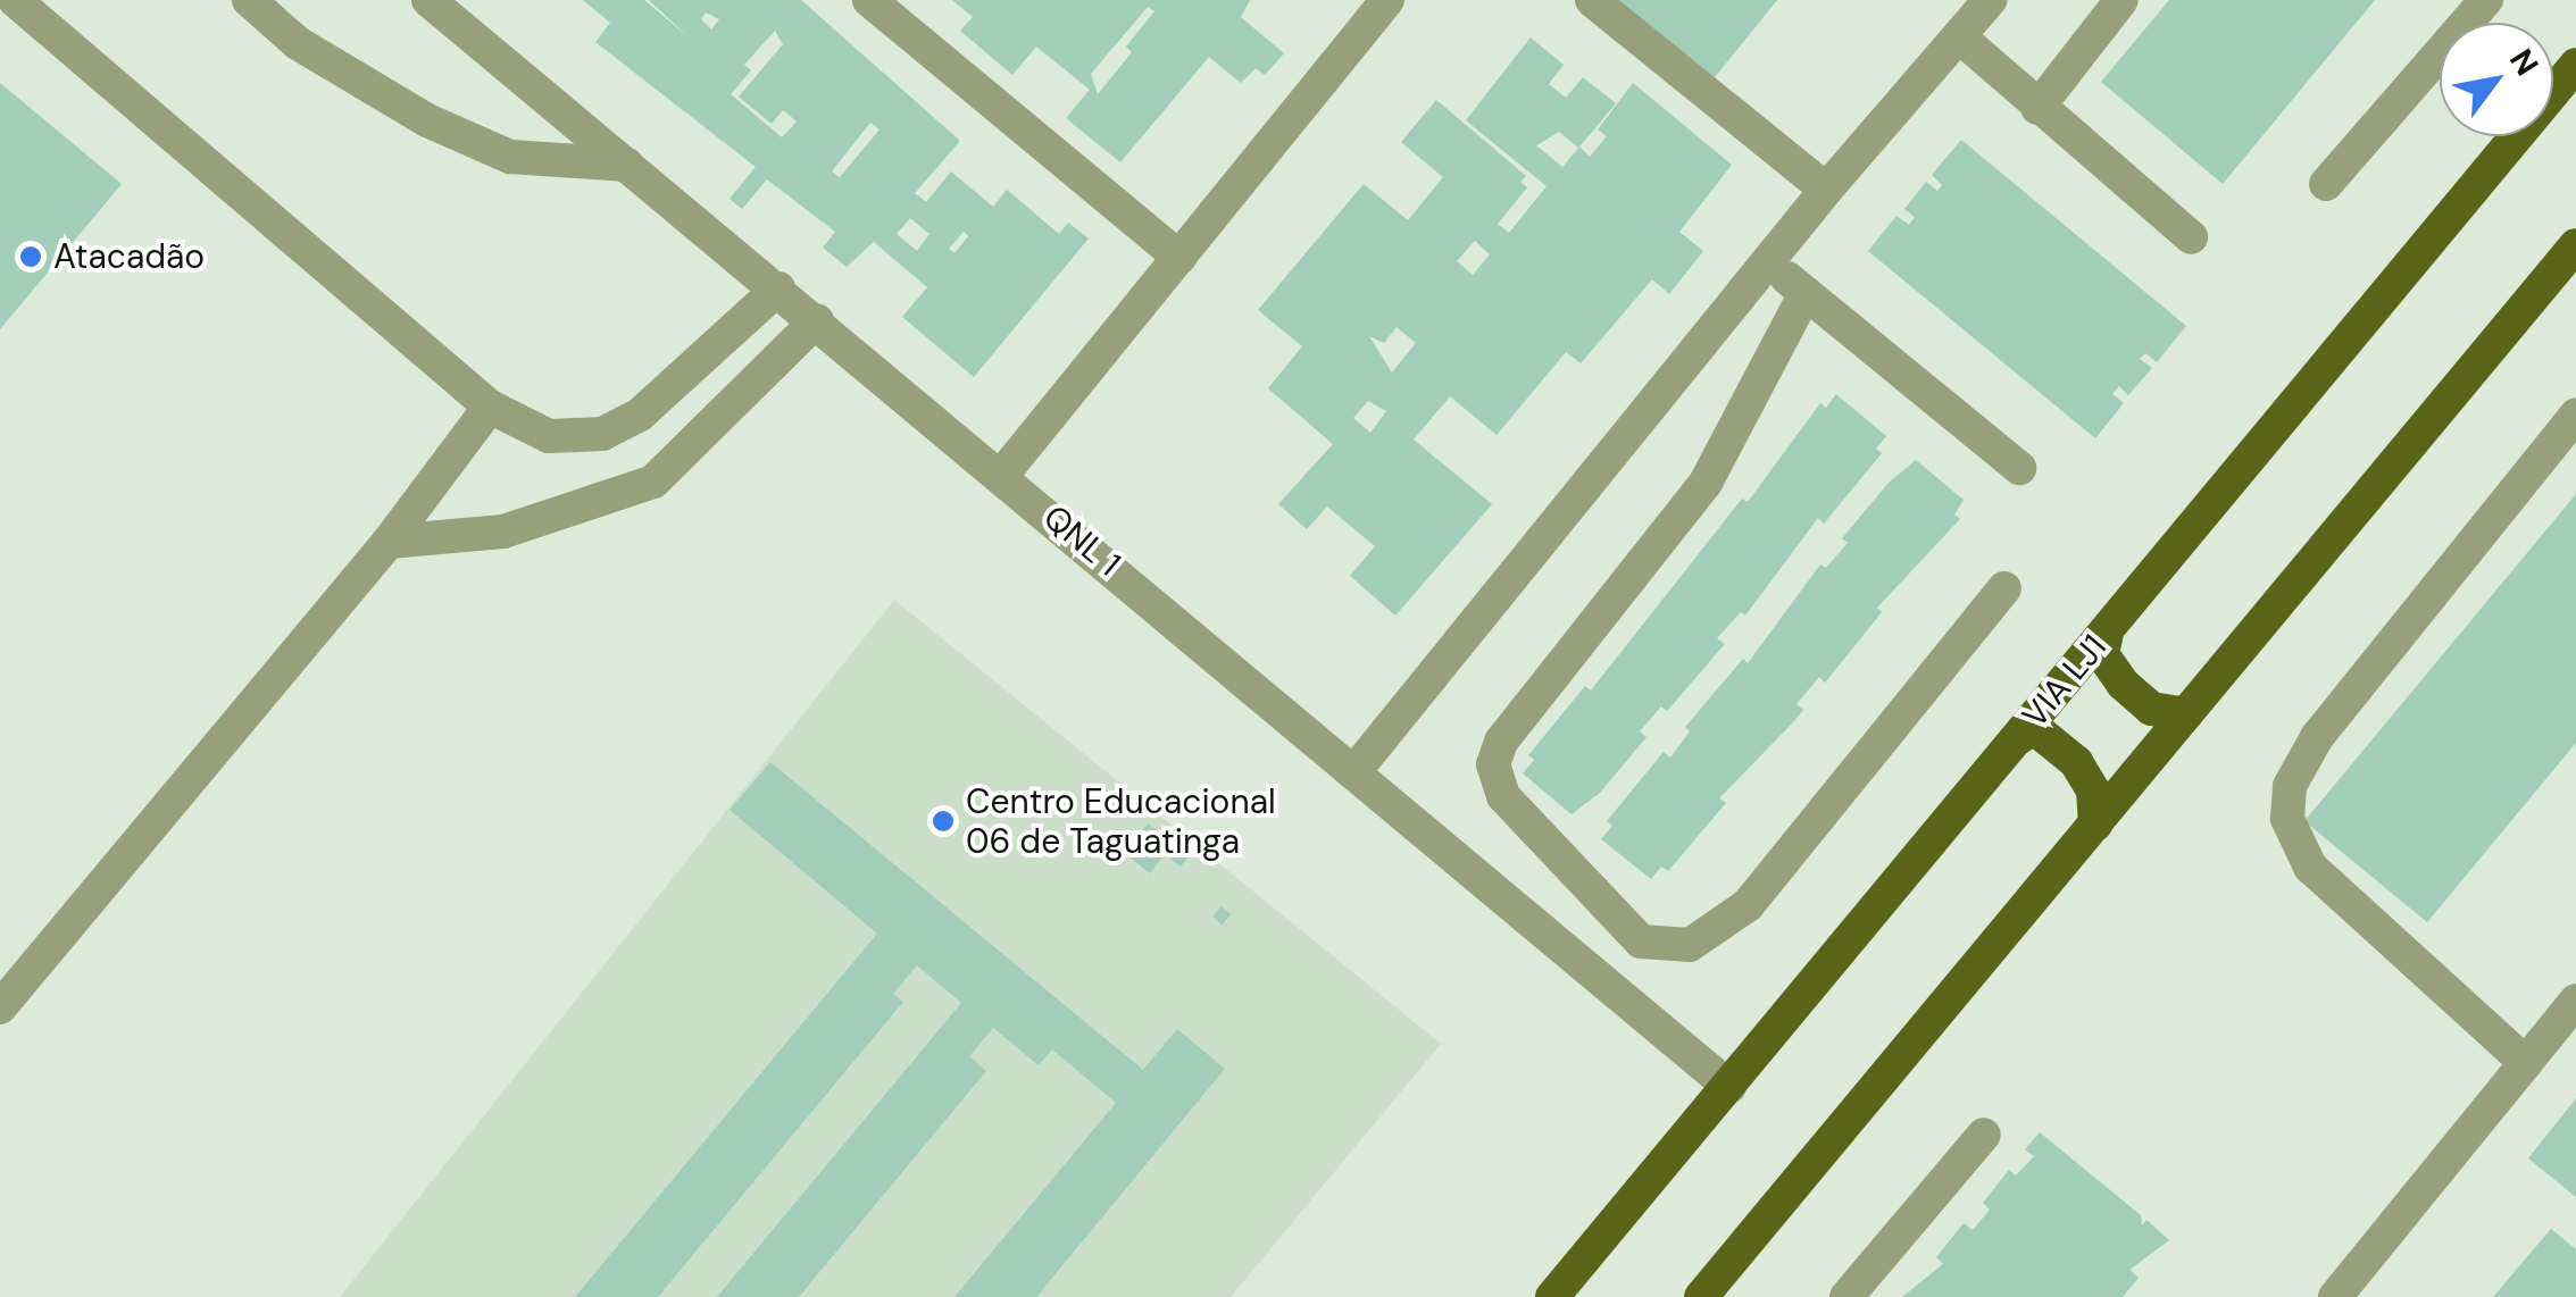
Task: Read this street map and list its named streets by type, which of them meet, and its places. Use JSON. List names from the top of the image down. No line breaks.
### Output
{"streets":{"main road":["VIA LJ1"],"street":["QNL 1"]},"crossings":[["QNL 1","VIA LJ1"]],"places":["Atacadão","Centro Educacional 06 de Taguatinga"],"north":"top right"}
